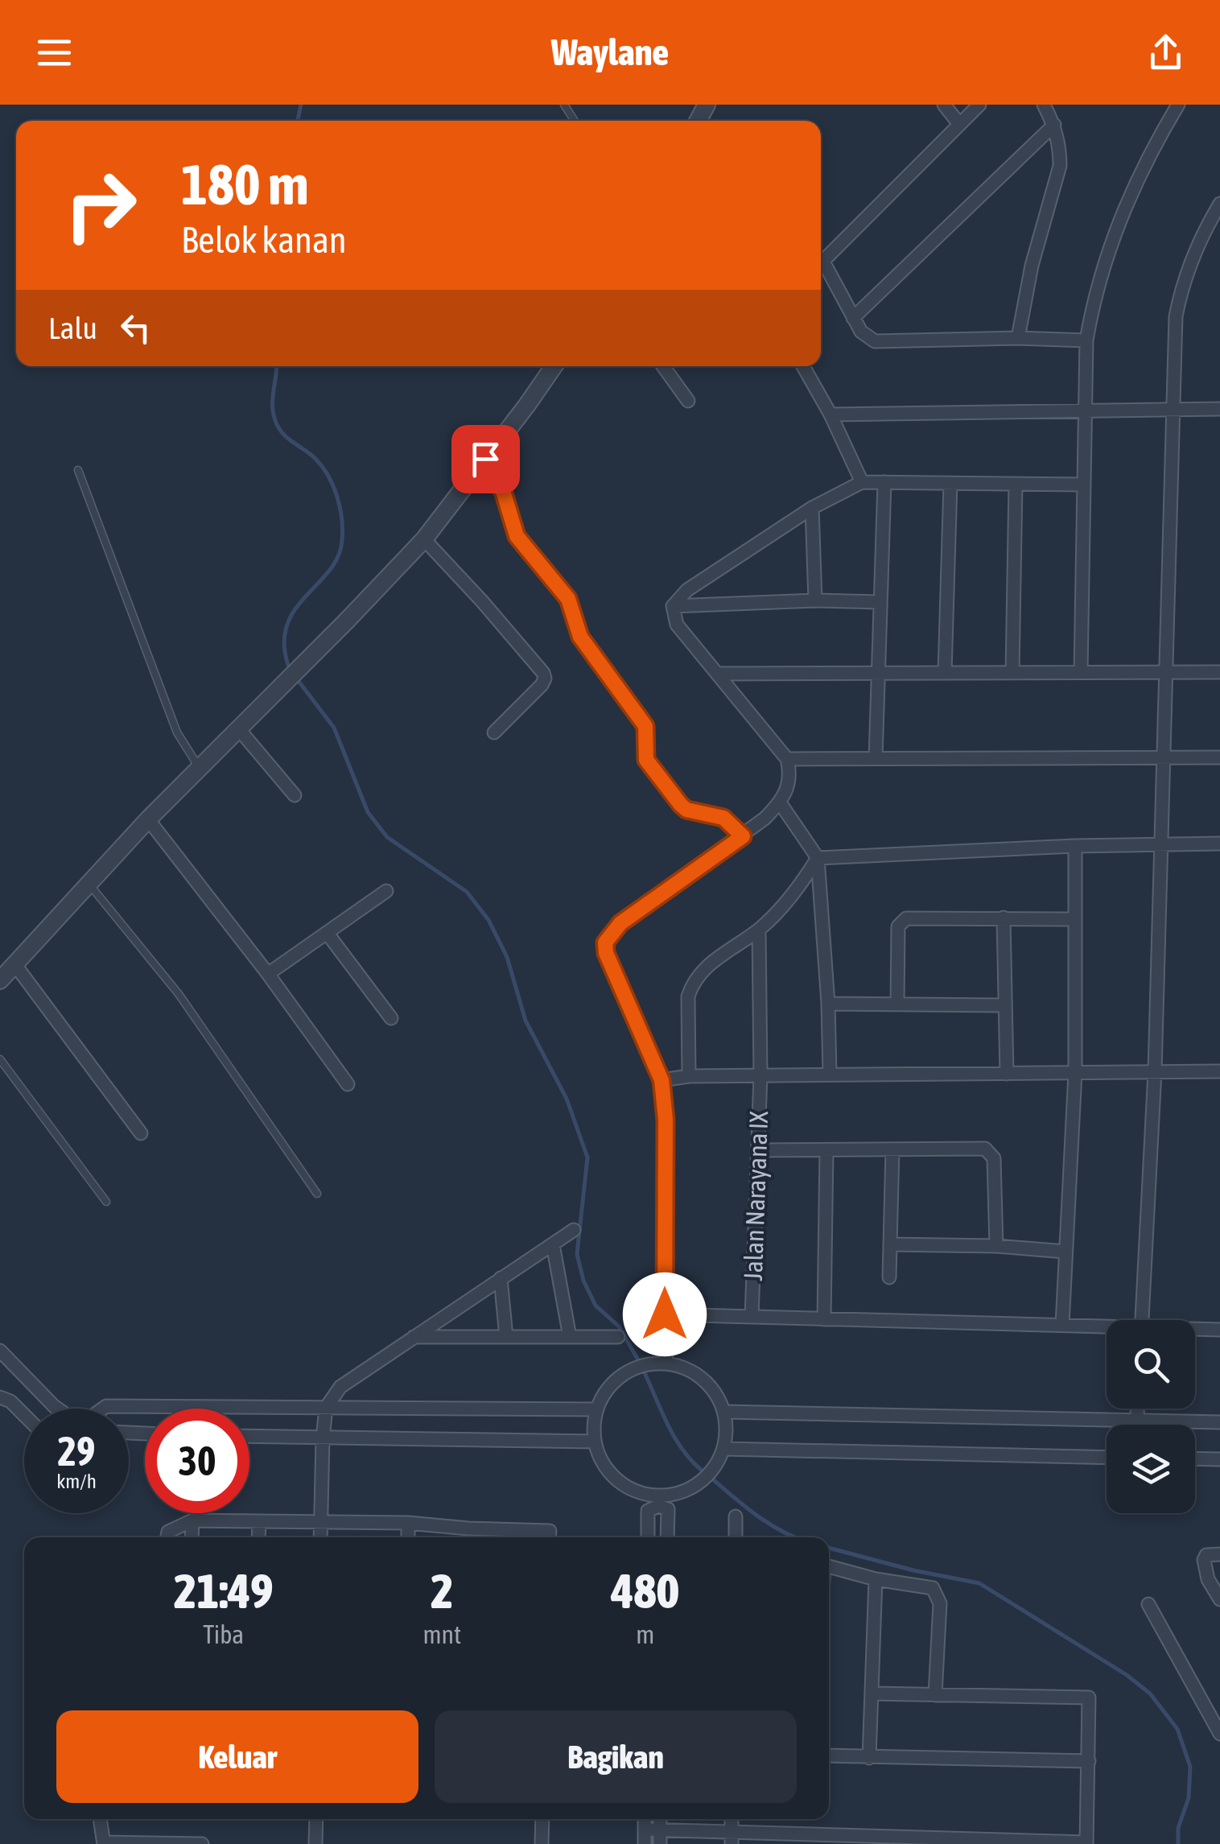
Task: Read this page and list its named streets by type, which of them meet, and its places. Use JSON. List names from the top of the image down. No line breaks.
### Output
{"streets":{"street":["Jalan Narayana IX"]},"page":{"header":"Waylane","turn":["180 m","Belok kanan"],"then":"Lalu","speed":"29 km/h","limit":"30","eta":["21:49","Tiba","2","mnt","480","m"],"buttons":["Keluar","Bagikan"]}}
